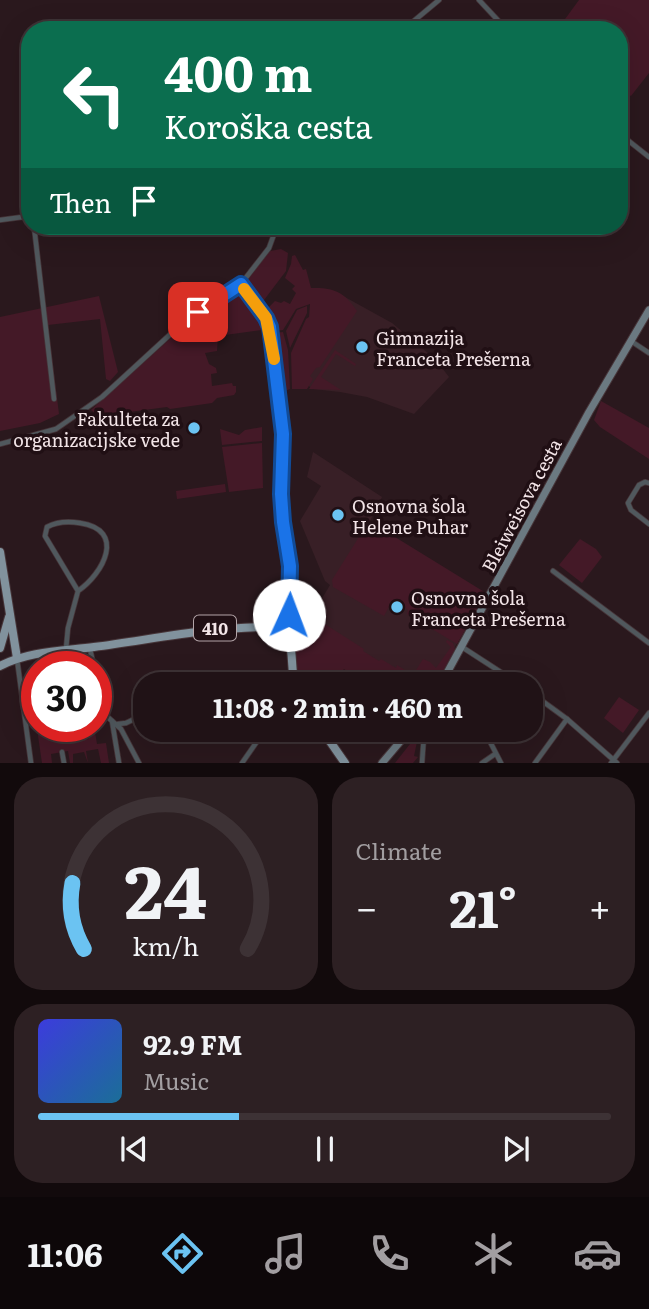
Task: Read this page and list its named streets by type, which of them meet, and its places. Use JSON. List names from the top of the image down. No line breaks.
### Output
{"streets":{"main road":["Bleiweisova cesta","410"]},"places":["Gimnazija Franceta Prešerna","Fakulteta za organizacijske vede","Osnovna šola Helene Puhar","Osnovna šola Franceta Prešerna"],"page":{"turn":["400 m","Koroška cesta"],"then":"Then","limit":"30","trip":"11:08 · 2 min · 460 m","tile":"Climate","heat":["−","21°","+"],"song":["92.9 FM","Music"],"tabs":"11:06","gauge":["24","km/h"]}}
